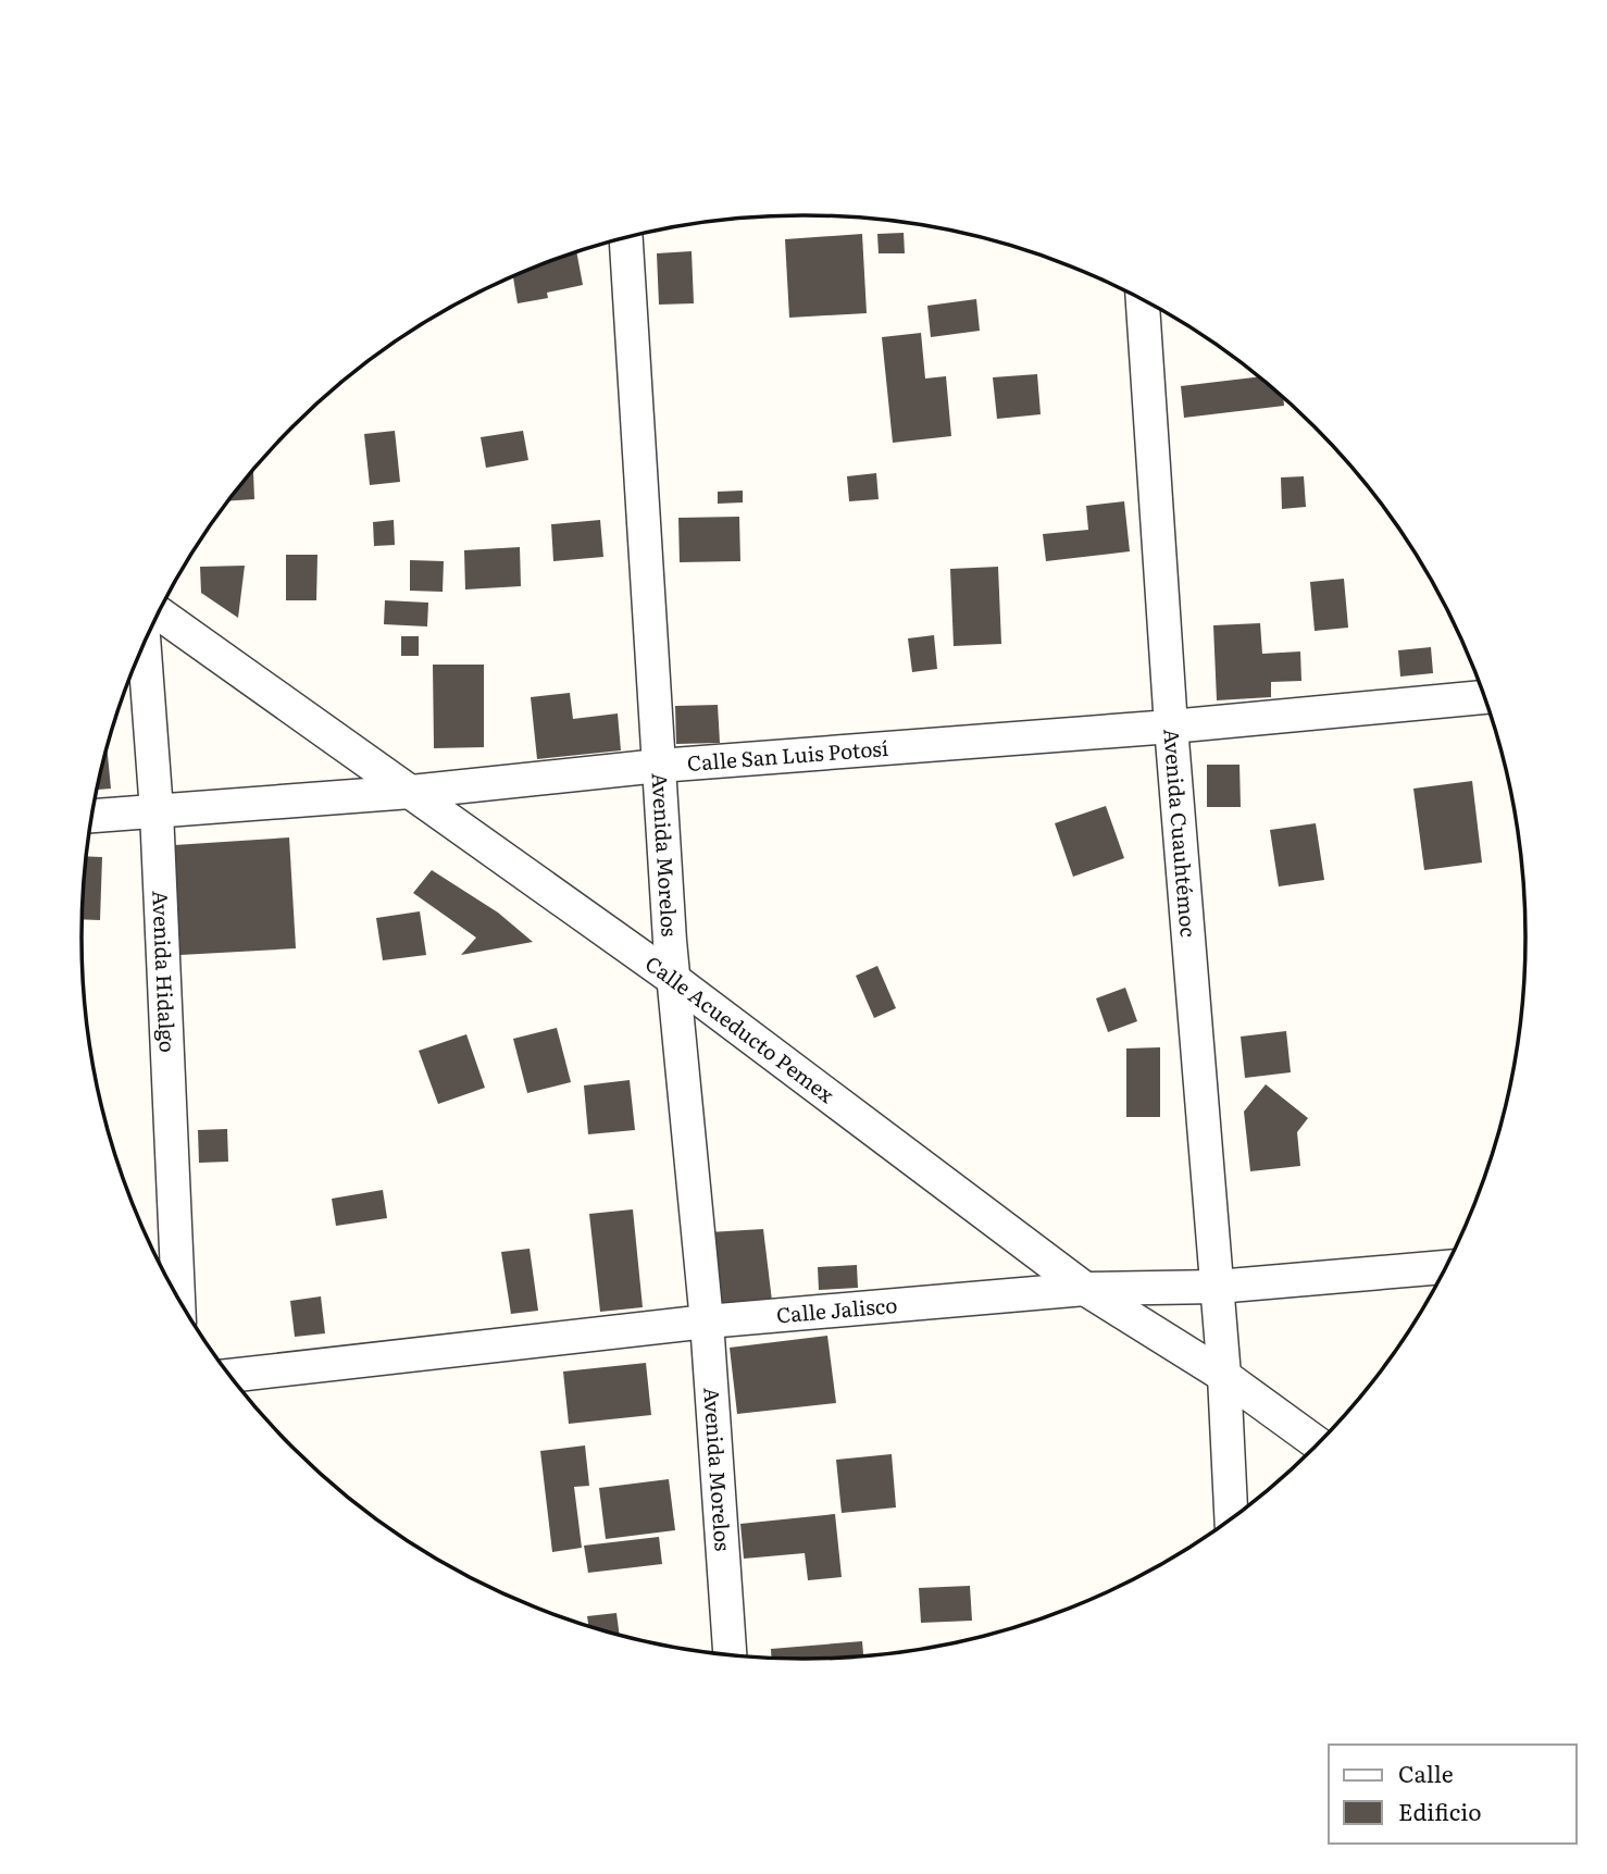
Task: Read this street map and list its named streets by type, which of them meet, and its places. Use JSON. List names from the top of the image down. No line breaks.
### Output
{"streets":{"street":["Calle San Luis Potosí","Avenida Cuauhtémoc","Avenida Morelos","Avenida Hidalgo","Calle Acueducto Pemex","Calle Jalisco"]},"crossings":[["Calle San Luis Potosí","Avenida Cuauhtémoc"],["Calle San Luis Potosí","Avenida Morelos"],["Calle San Luis Potosí","Avenida Hidalgo"],["Calle San Luis Potosí","Calle Acueducto Pemex"],["Avenida Cuauhtémoc","Calle Acueducto Pemex"],["Avenida Cuauhtémoc","Calle Jalisco"],["Avenida Morelos","Calle Acueducto Pemex"],["Avenida Morelos","Calle Jalisco"],["Calle Acueducto Pemex","Calle Jalisco"]],"legend":["Calle","Edificio"]}
